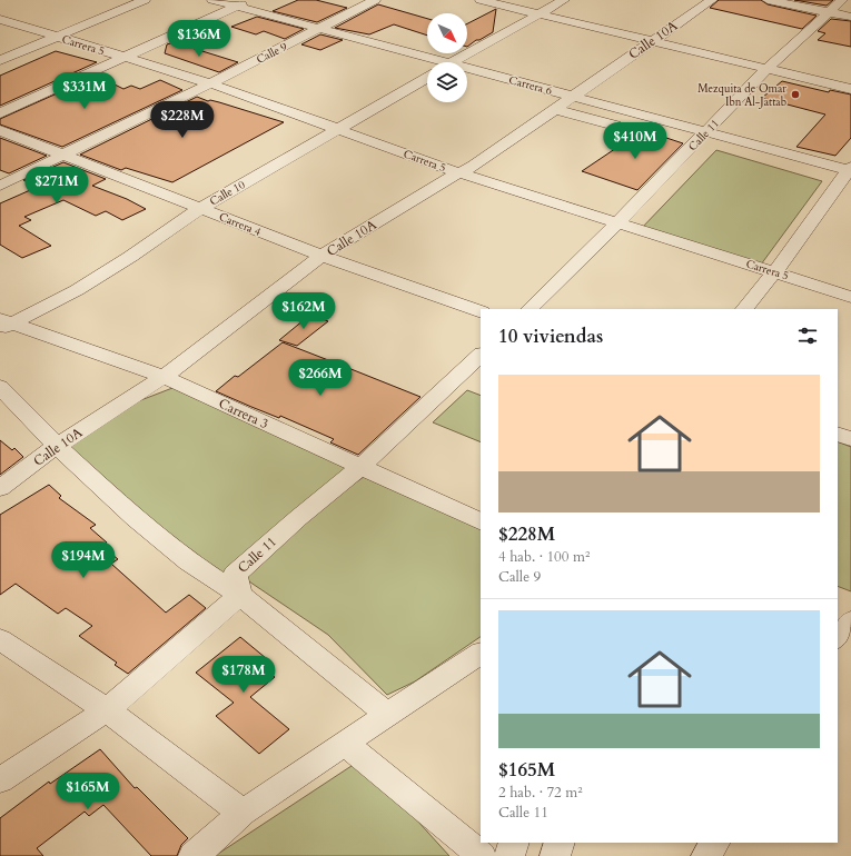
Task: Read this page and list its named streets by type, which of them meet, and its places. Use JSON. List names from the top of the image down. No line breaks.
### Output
{"streets":{"street":["Calle 10A","Carrera 5","Calle 9","Carrera 6","Calle 11","Calle 10","Carrera 4","Carrera 3"]},"crossings":[["Calle 10A","Carrera 5"],["Calle 10A","Carrera 6"],["Calle 10A","Carrera 4"],["Calle 10A","Carrera 3"],["Carrera 5","Calle 9"],["Carrera 5","Calle 11"],["Carrera 5","Calle 10"],["Calle 9","Carrera 6"],["Calle 9","Carrera 4"],["Carrera 6","Calle 11"],["Calle 11","Carrera 3"],["Calle 10","Carrera 4"],["Calle 10","Carrera 3"]],"places":["Mezquita de Omar Ibn Al-Jattab"],"north":"bottom right","page":{"price":["$136M","$331M","$228M","$410M","$271M","$162M","$266M","$194M","$178M","$165M"],"heading":"10 viviendas","list":[{"name":"$228M","note":"4 hab. · 100 m² · Calle 9"},{"name":"$165M","note":"2 hab. · 72 m² · Calle 11"}]}}
